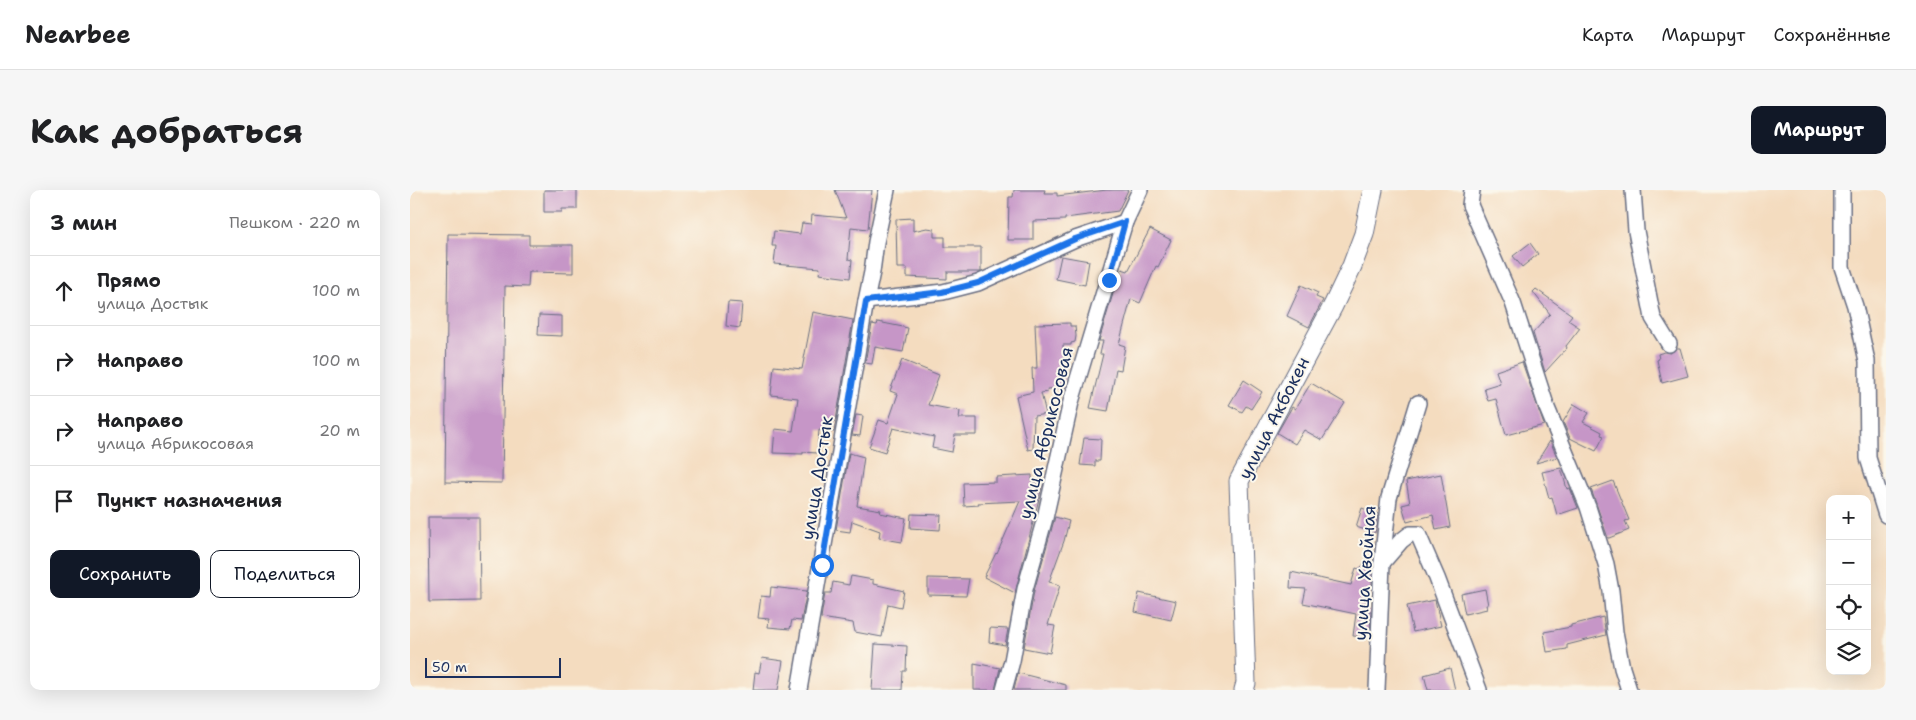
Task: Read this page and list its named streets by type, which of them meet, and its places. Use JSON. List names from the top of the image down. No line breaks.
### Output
{"streets":{"street":["улица Акбокен","улица Абрикосовая","улица Достык","улица Хвойная"]},"scale_bar":"50 m","page":{"header":"Nearbee","nav":["Карта","Маршрут","Сохранённые"],"buttons":["Маршрут",["Сохранить","Поделиться"]],"title":"Как добраться","heading":["3 мин","Пешком · 220 m"],"list":[["Прямо","улица Достык","100 m"],["Направо","100 m"],["Направо","улица Абрикосовая","20 m"],"Пункт назначения"],"map_buttons":["+","−"],"scale":"50 m"}}
